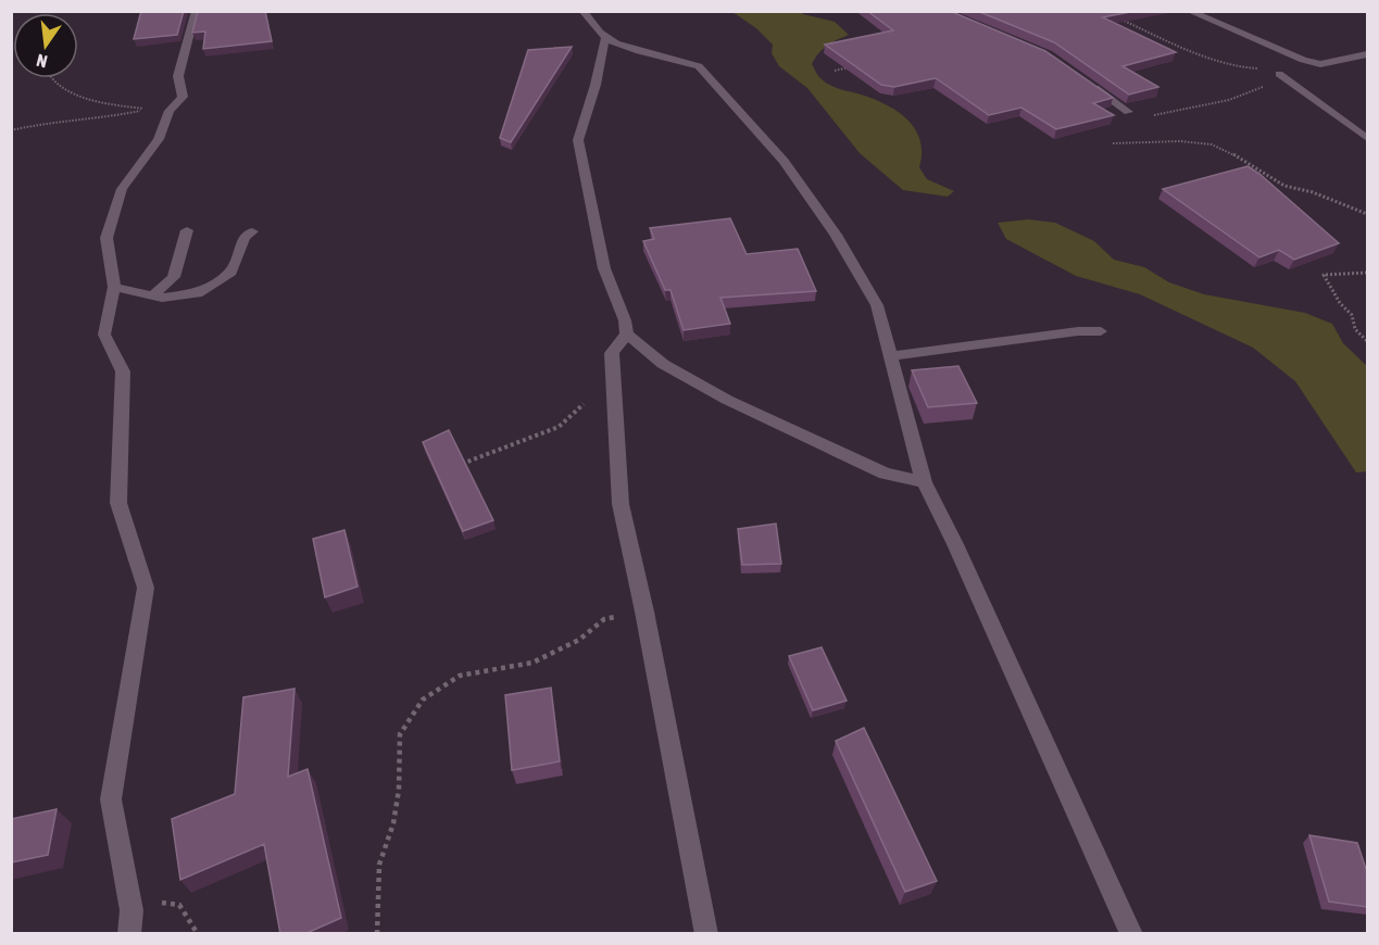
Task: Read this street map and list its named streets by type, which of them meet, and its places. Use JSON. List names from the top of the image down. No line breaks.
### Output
{"north":"bottom"}
